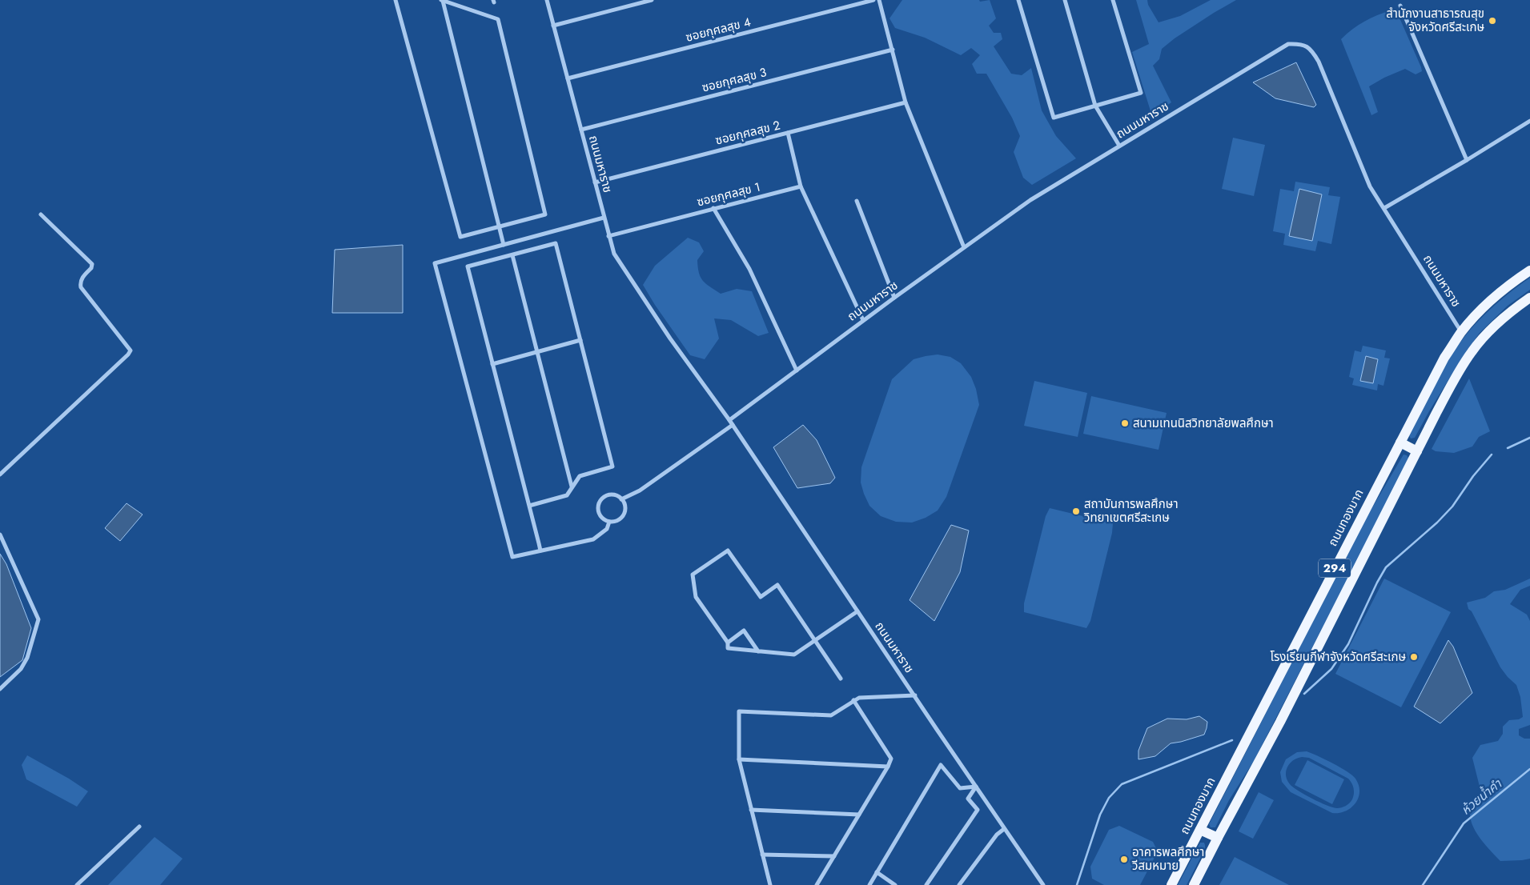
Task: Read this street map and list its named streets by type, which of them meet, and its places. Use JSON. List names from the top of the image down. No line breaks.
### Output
{"streets":{"main road":["ถนนทองมาก","294"],"street":["ซอยกุศลสุข 4","ซอยกุศลสุข 3","ถนนมหาราช","ซอยกุศลสุข 2","ซอยกุศลสุข 1"]},"crossings":[["ซอยกุศลสุข 4","ถนนมหาราช"],["ซอยกุศลสุข 3","ถนนมหาราช"],["ถนนมหาราช","ซอยกุศลสุข 2"],["ถนนมหาราช","ซอยกุศลสุข 1"],["ถนนมหาราช","ถนนทองมาก"]],"water":["ห้วยน้ำคำ"],"places":["สำนักงานสาธารณสุข จังหวัดศรีสะเกษ","สนามเทนนิสวิทยาลัยพลศึกษา","สถาบันการพลศึกษา วิทยาเขตศรีสะเกษ","โรงเรียนกีฬาจังหวัดศรีสะเกษ","อาคารพลศึกษา วีสมหมาย"]}
